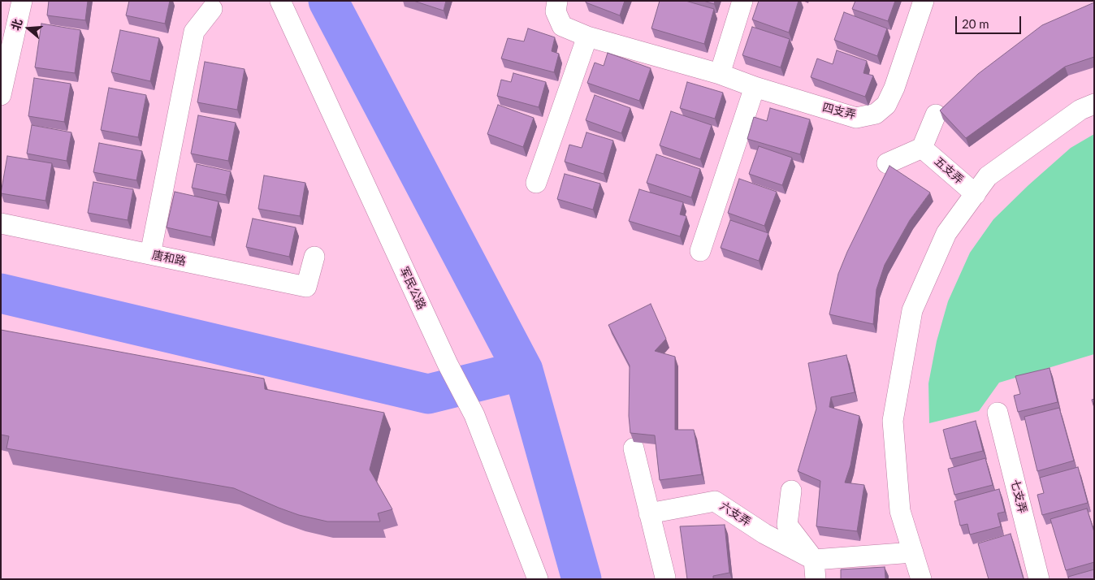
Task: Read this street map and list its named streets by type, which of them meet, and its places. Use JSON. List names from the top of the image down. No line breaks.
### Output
{"streets":{"street":["四支弄","五支弄","唐和路","军民公路","七支弄","六支弄"]},"scale_bar":"20 m","north":"left"}
